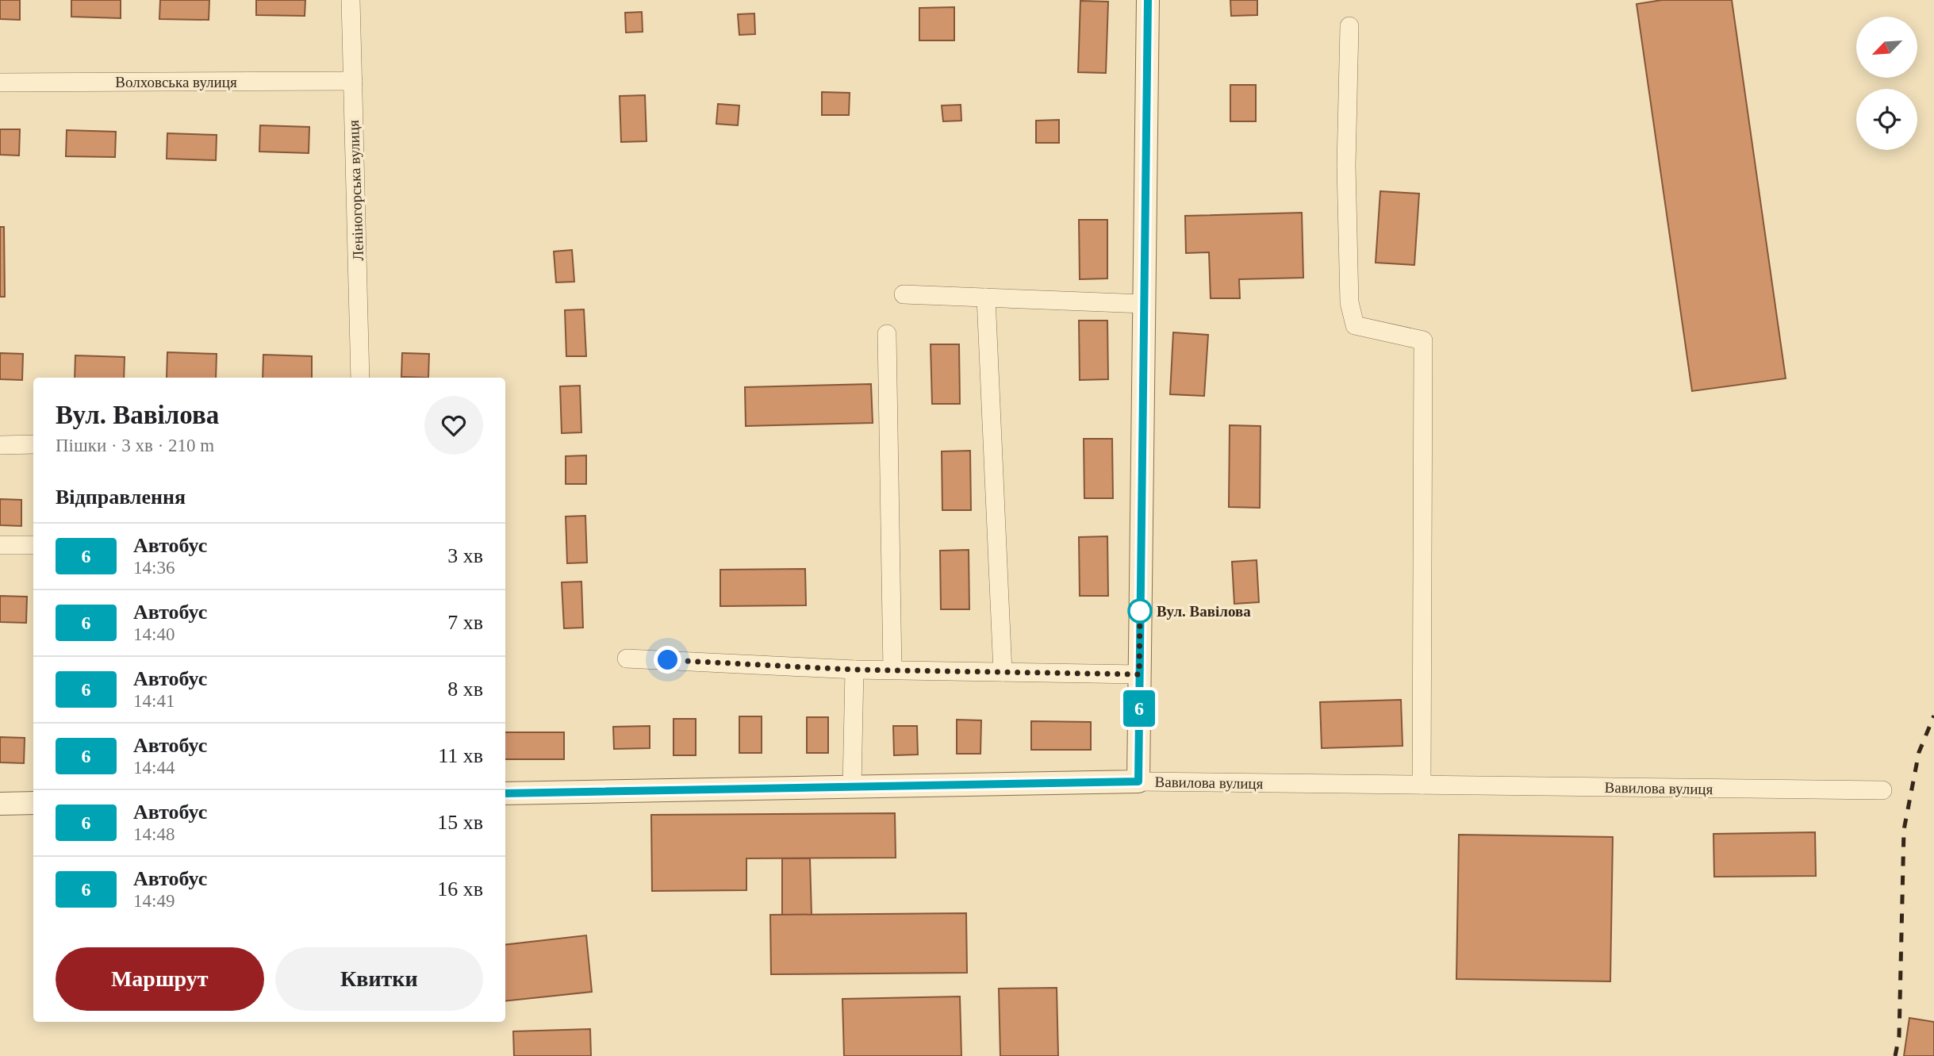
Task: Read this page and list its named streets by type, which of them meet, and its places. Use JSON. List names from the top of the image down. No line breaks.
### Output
{"streets":{"street":["Волховська вулиця","Леніногорська вулиця","Вавилова вулиця"]},"crossings":[["Волховська вулиця","Леніногорська вулиця"]],"places":["Вул. Вавілова"],"lines":["bus line 6"],"north":"bottom left","page":{"on_map":"6","heading":[["Вул. Вавілова","Пішки · 3 хв · 210 m"],"Відправлення"],"list":[{"mark":"6","name":"Автобус","note":"14:36","value":"3 хв"},{"mark":"6","name":"Автобус","note":"14:40","value":"7 хв"},{"mark":"6","name":"Автобус","note":"14:41","value":"8 хв"},{"mark":"6","name":"Автобус","note":"14:44","value":"11 хв"},{"mark":"6","name":"Автобус","note":"14:48","value":"15 хв"},{"mark":"6","name":"Автобус","note":"14:49","value":"16 хв"}],"buttons":["Маршрут","Квитки"]}}
